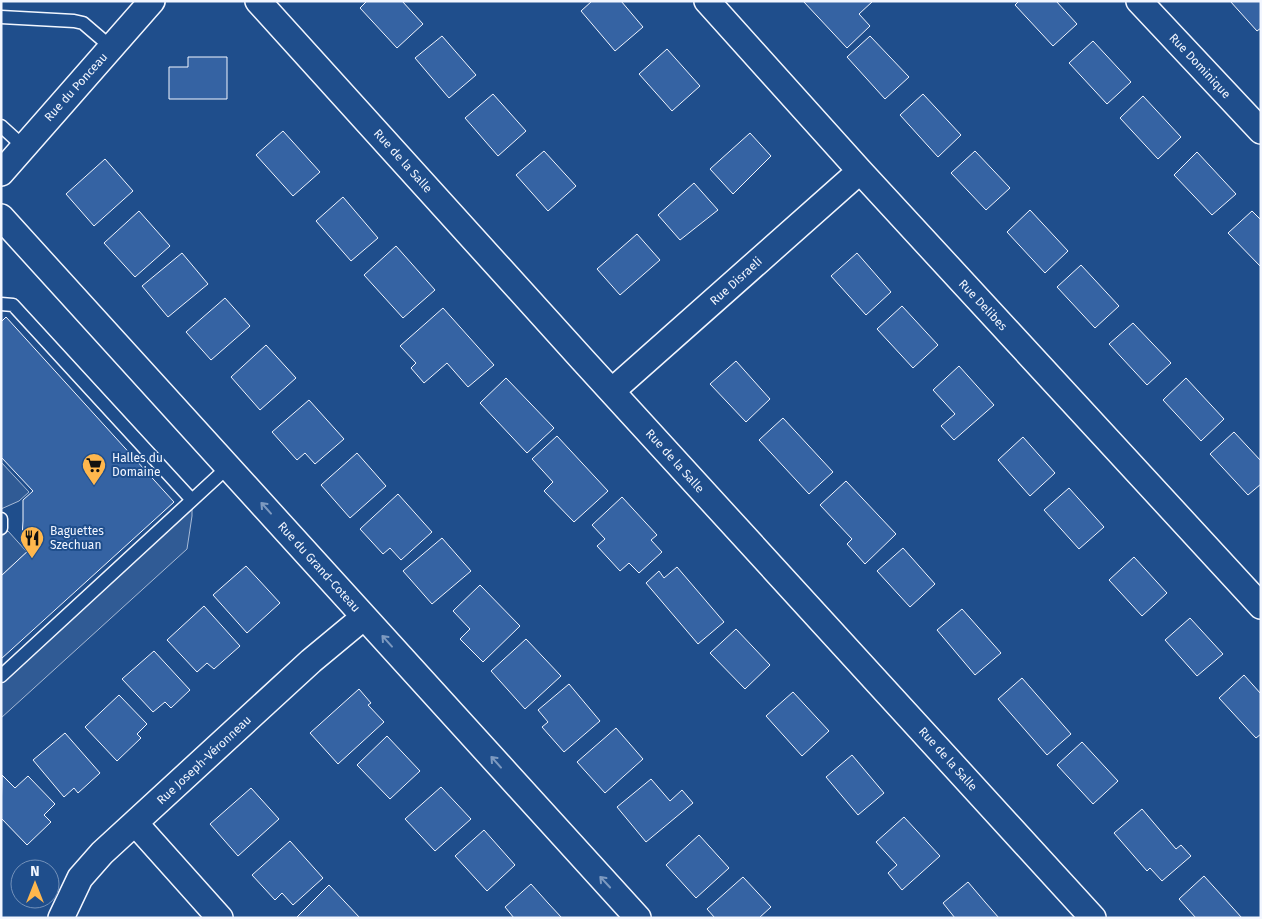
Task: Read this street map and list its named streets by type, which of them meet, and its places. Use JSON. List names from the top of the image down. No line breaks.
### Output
{"streets":{"street":["Rue Dominique","Rue du Ponceau","Rue de la Salle","Rue Disraeli","Rue Delibes","Rue du Grand-Coteau","Rue Joseph-Véronneau"]},"crossings":[["Rue de la Salle","Rue Disraeli"],["Rue Disraeli","Rue Delibes"],["Rue du Grand-Coteau","Rue Joseph-Véronneau"]],"one_way":["Rue du Grand-Coteau"],"places":{"supermarket":["Halles du Domaine"],"restaurant":["Baguettes Szechuan"]},"north":"top"}
